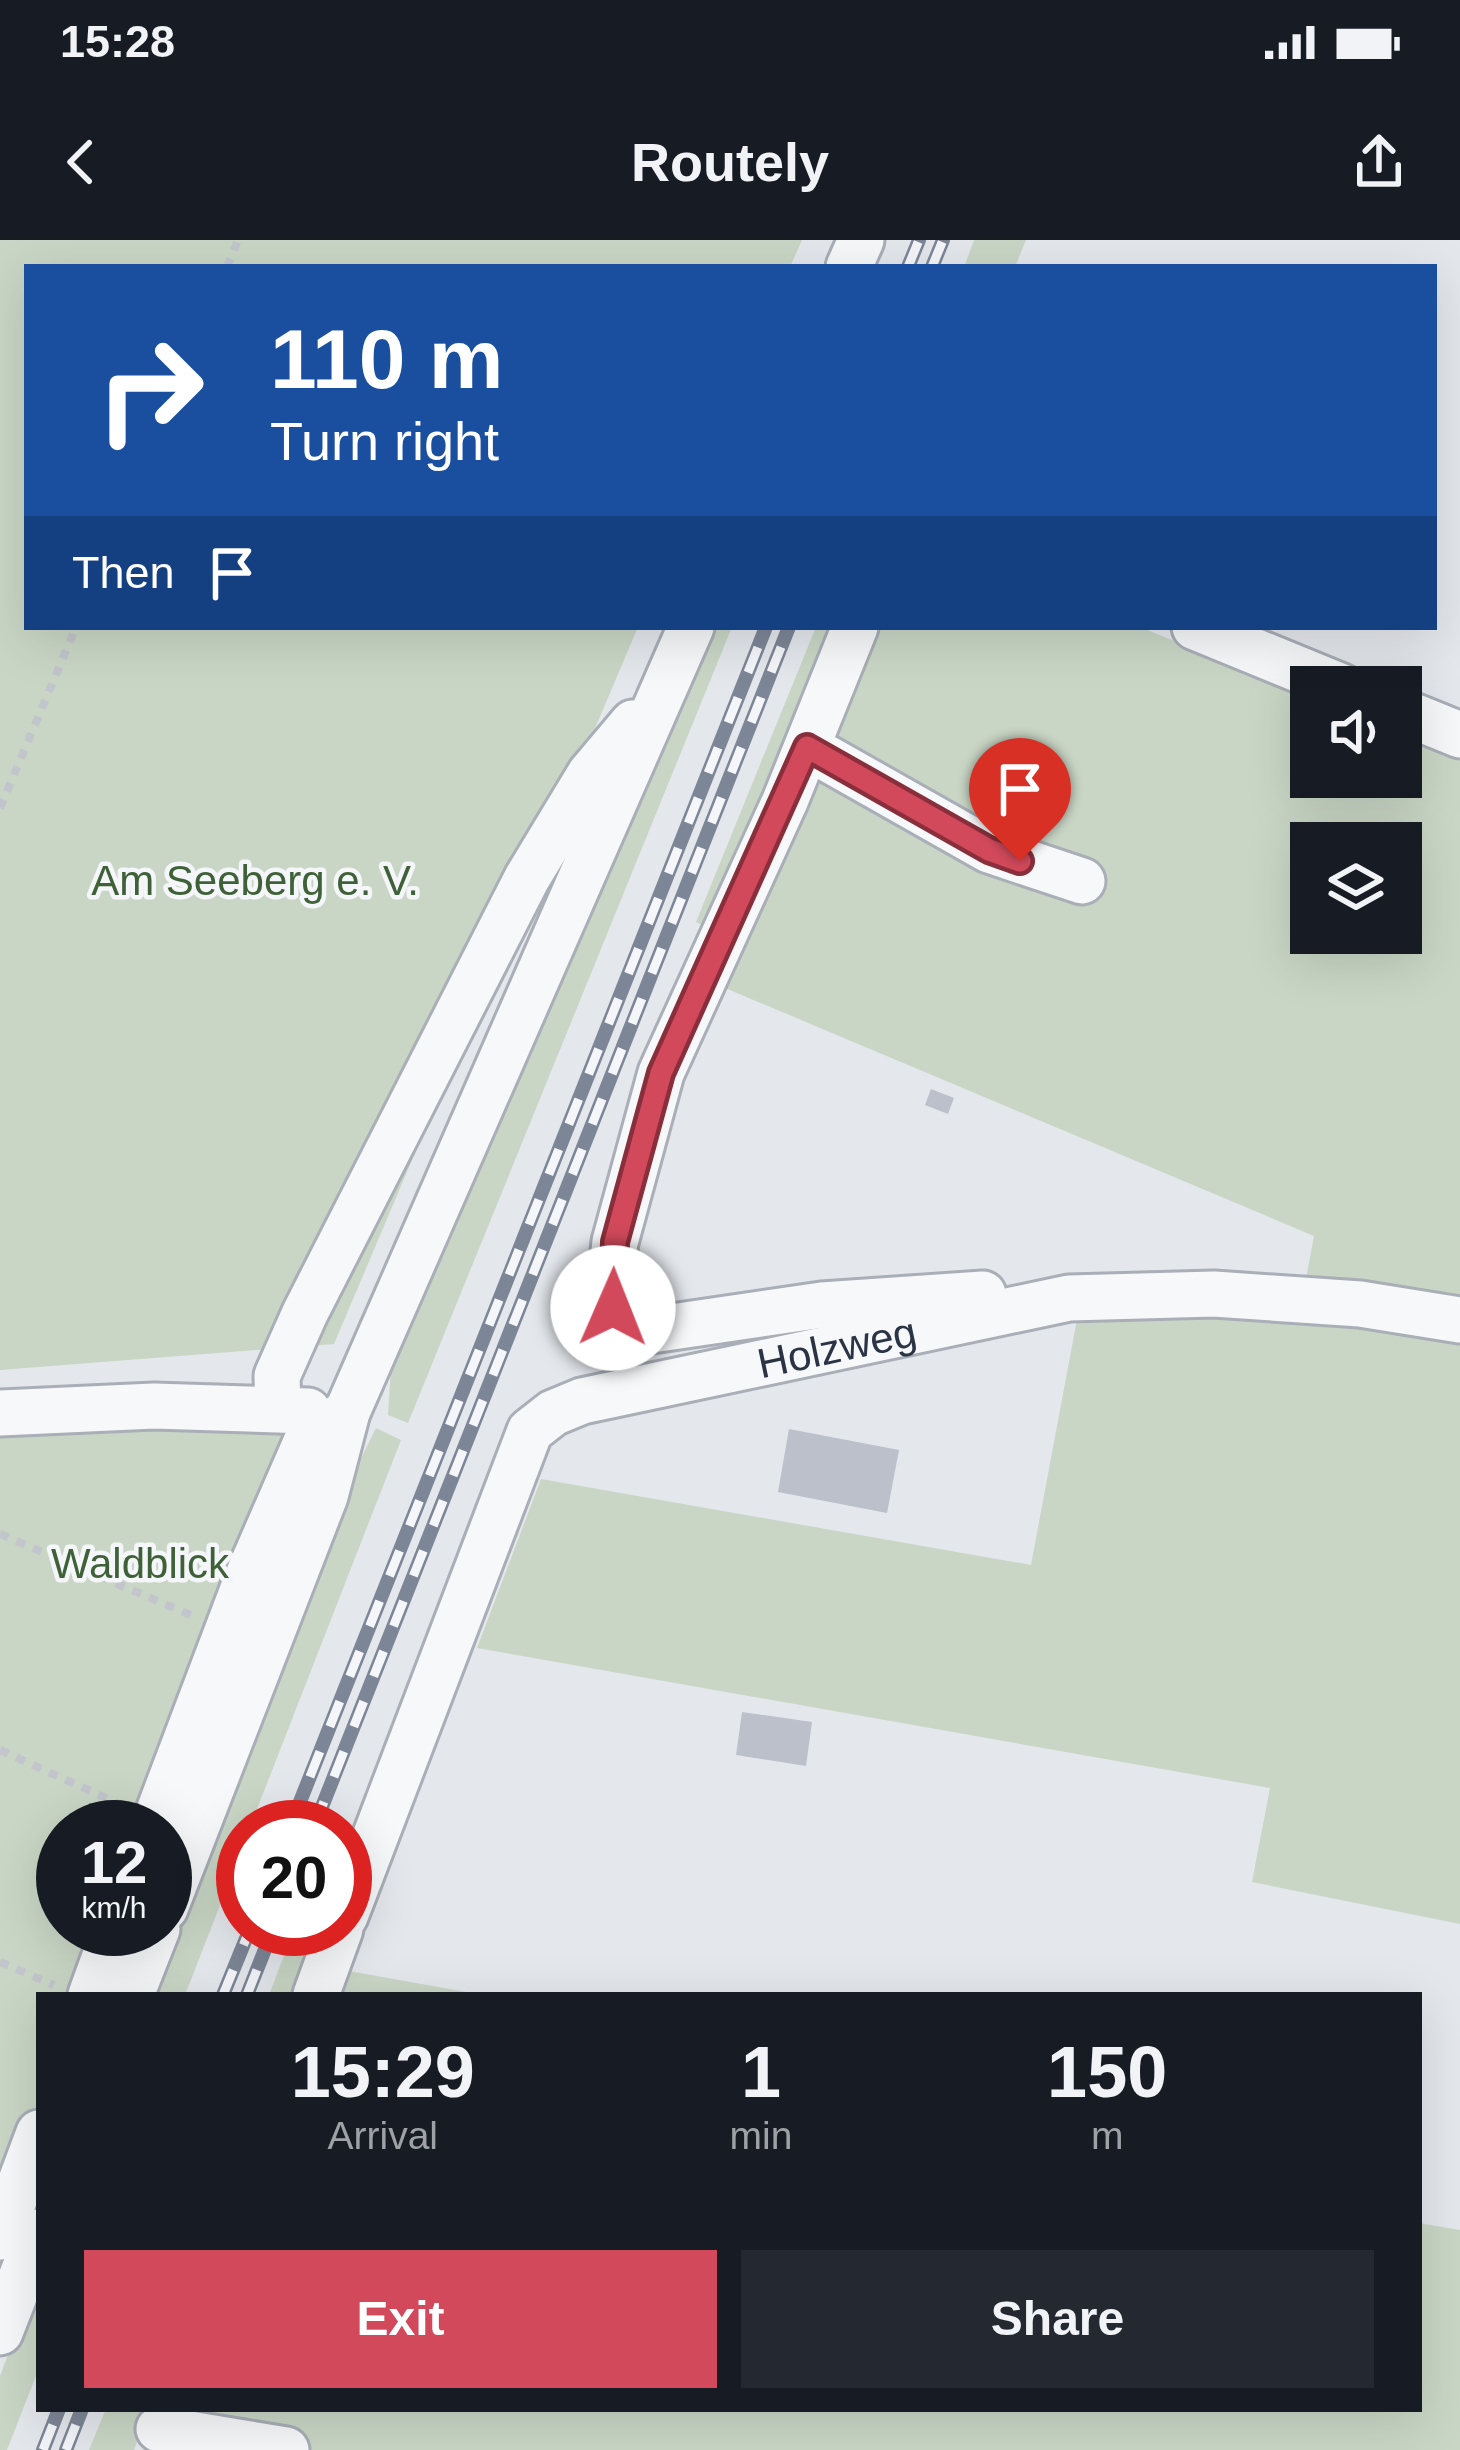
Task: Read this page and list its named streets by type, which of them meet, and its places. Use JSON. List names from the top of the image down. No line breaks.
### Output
{"streets":{"street":["Holzweg"]},"parks":["Am Seeberg e. V.","Waldblick"],"page":{"status":"15:28","header":"Routely","turn":["110 m","Turn right"],"then":"Then","speed":"12 km/h","limit":"20","eta":["15:29","Arrival","1","min","150","m"],"buttons":["Exit","Share"]}}
